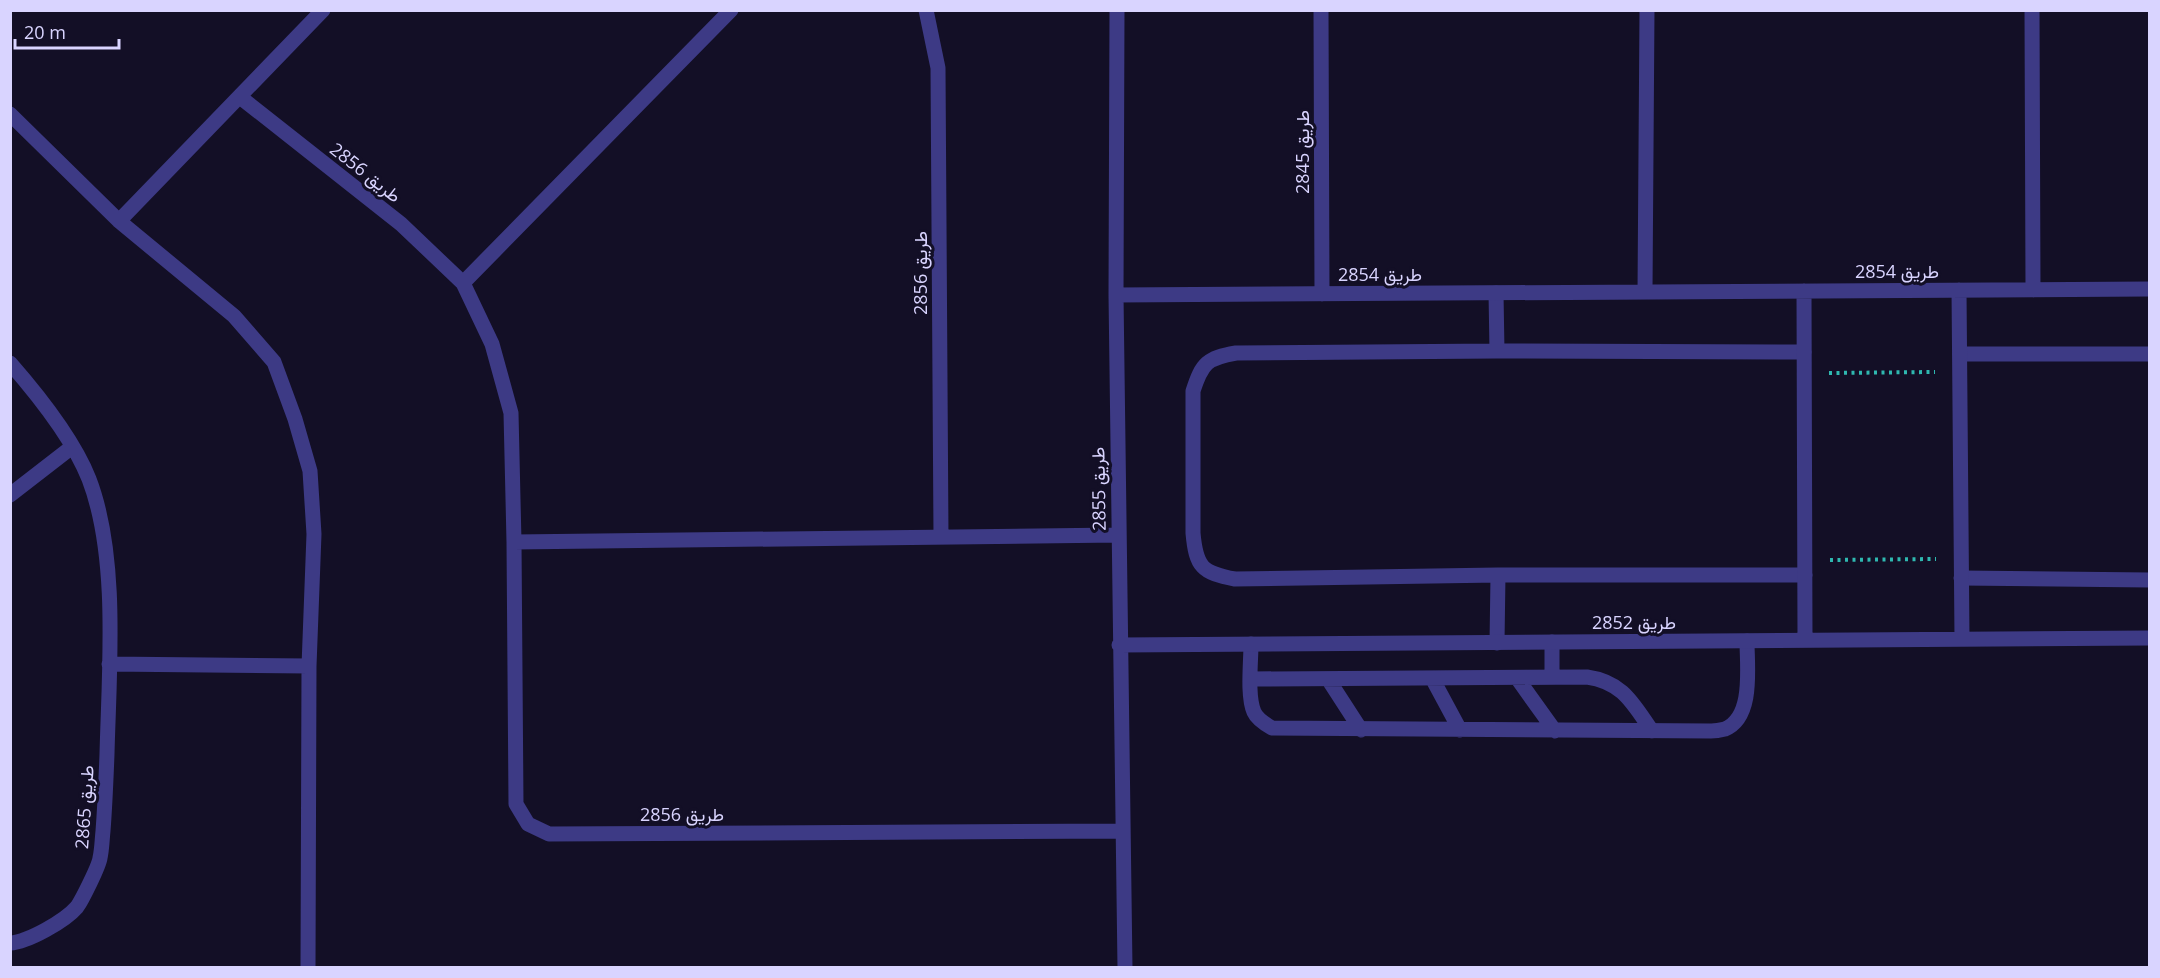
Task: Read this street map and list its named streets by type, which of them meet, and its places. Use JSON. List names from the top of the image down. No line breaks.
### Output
{"streets":{"street":["طريق 2845","طريق 2856","طريق 2854","طريق 2855","طريق 2852","طريق 2865"]},"crossings":[["طريق 2845","طريق 2854"],["طريق 2856","طريق 2855"],["طريق 2854","طريق 2855"],["طريق 2855","طريق 2852"]],"scale_bar":"20 m"}
